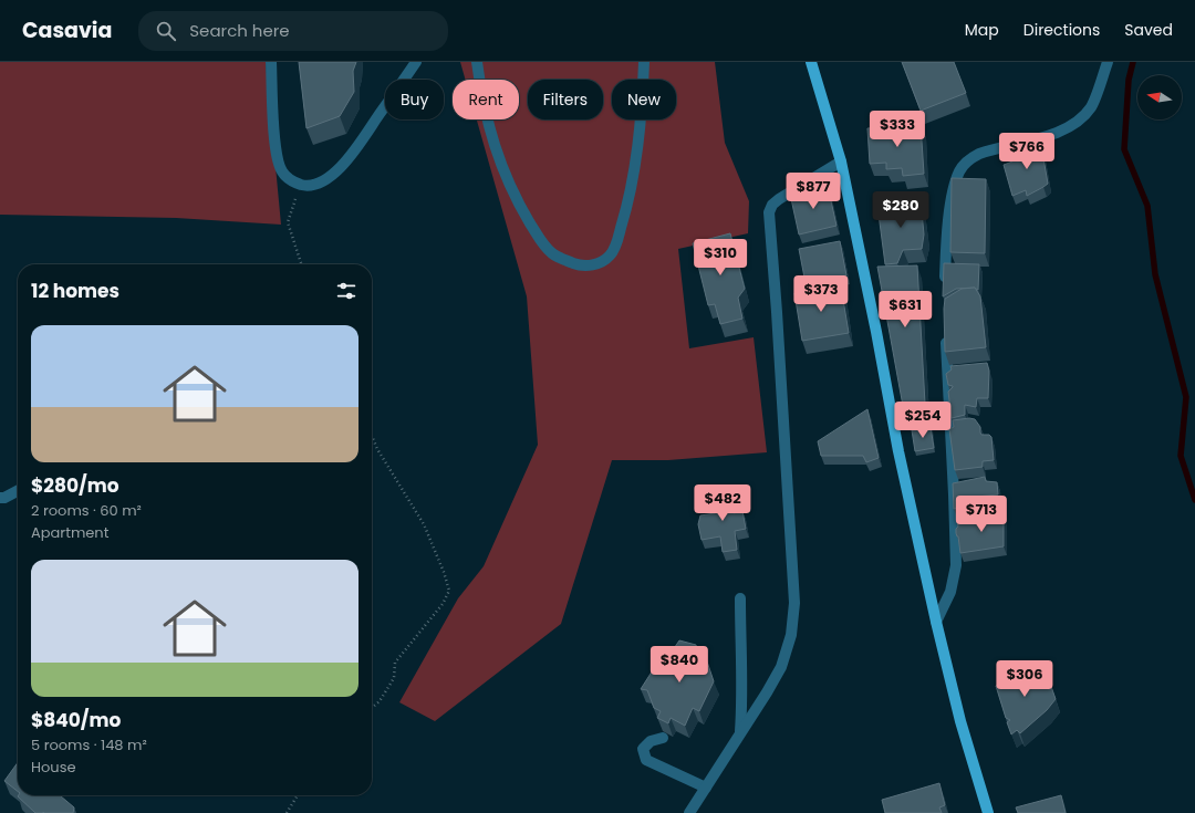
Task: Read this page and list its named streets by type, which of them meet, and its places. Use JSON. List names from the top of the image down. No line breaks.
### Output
{"north":"left","page":{"header":"Casavia","search":"Search here","nav":["Map","Directions","Saved"],"chip":["Buy","Rent","Filters","New"],"price":["$333","$766","$877","$280","$310","$373","$631","$254","$482","$713","$840","$306"],"heading":"12 homes","list":[{"name":"$280/mo","note":"2 rooms · 60 m² · Apartment"},{"name":"$840/mo","note":"5 rooms · 148 m² · House"}]}}
